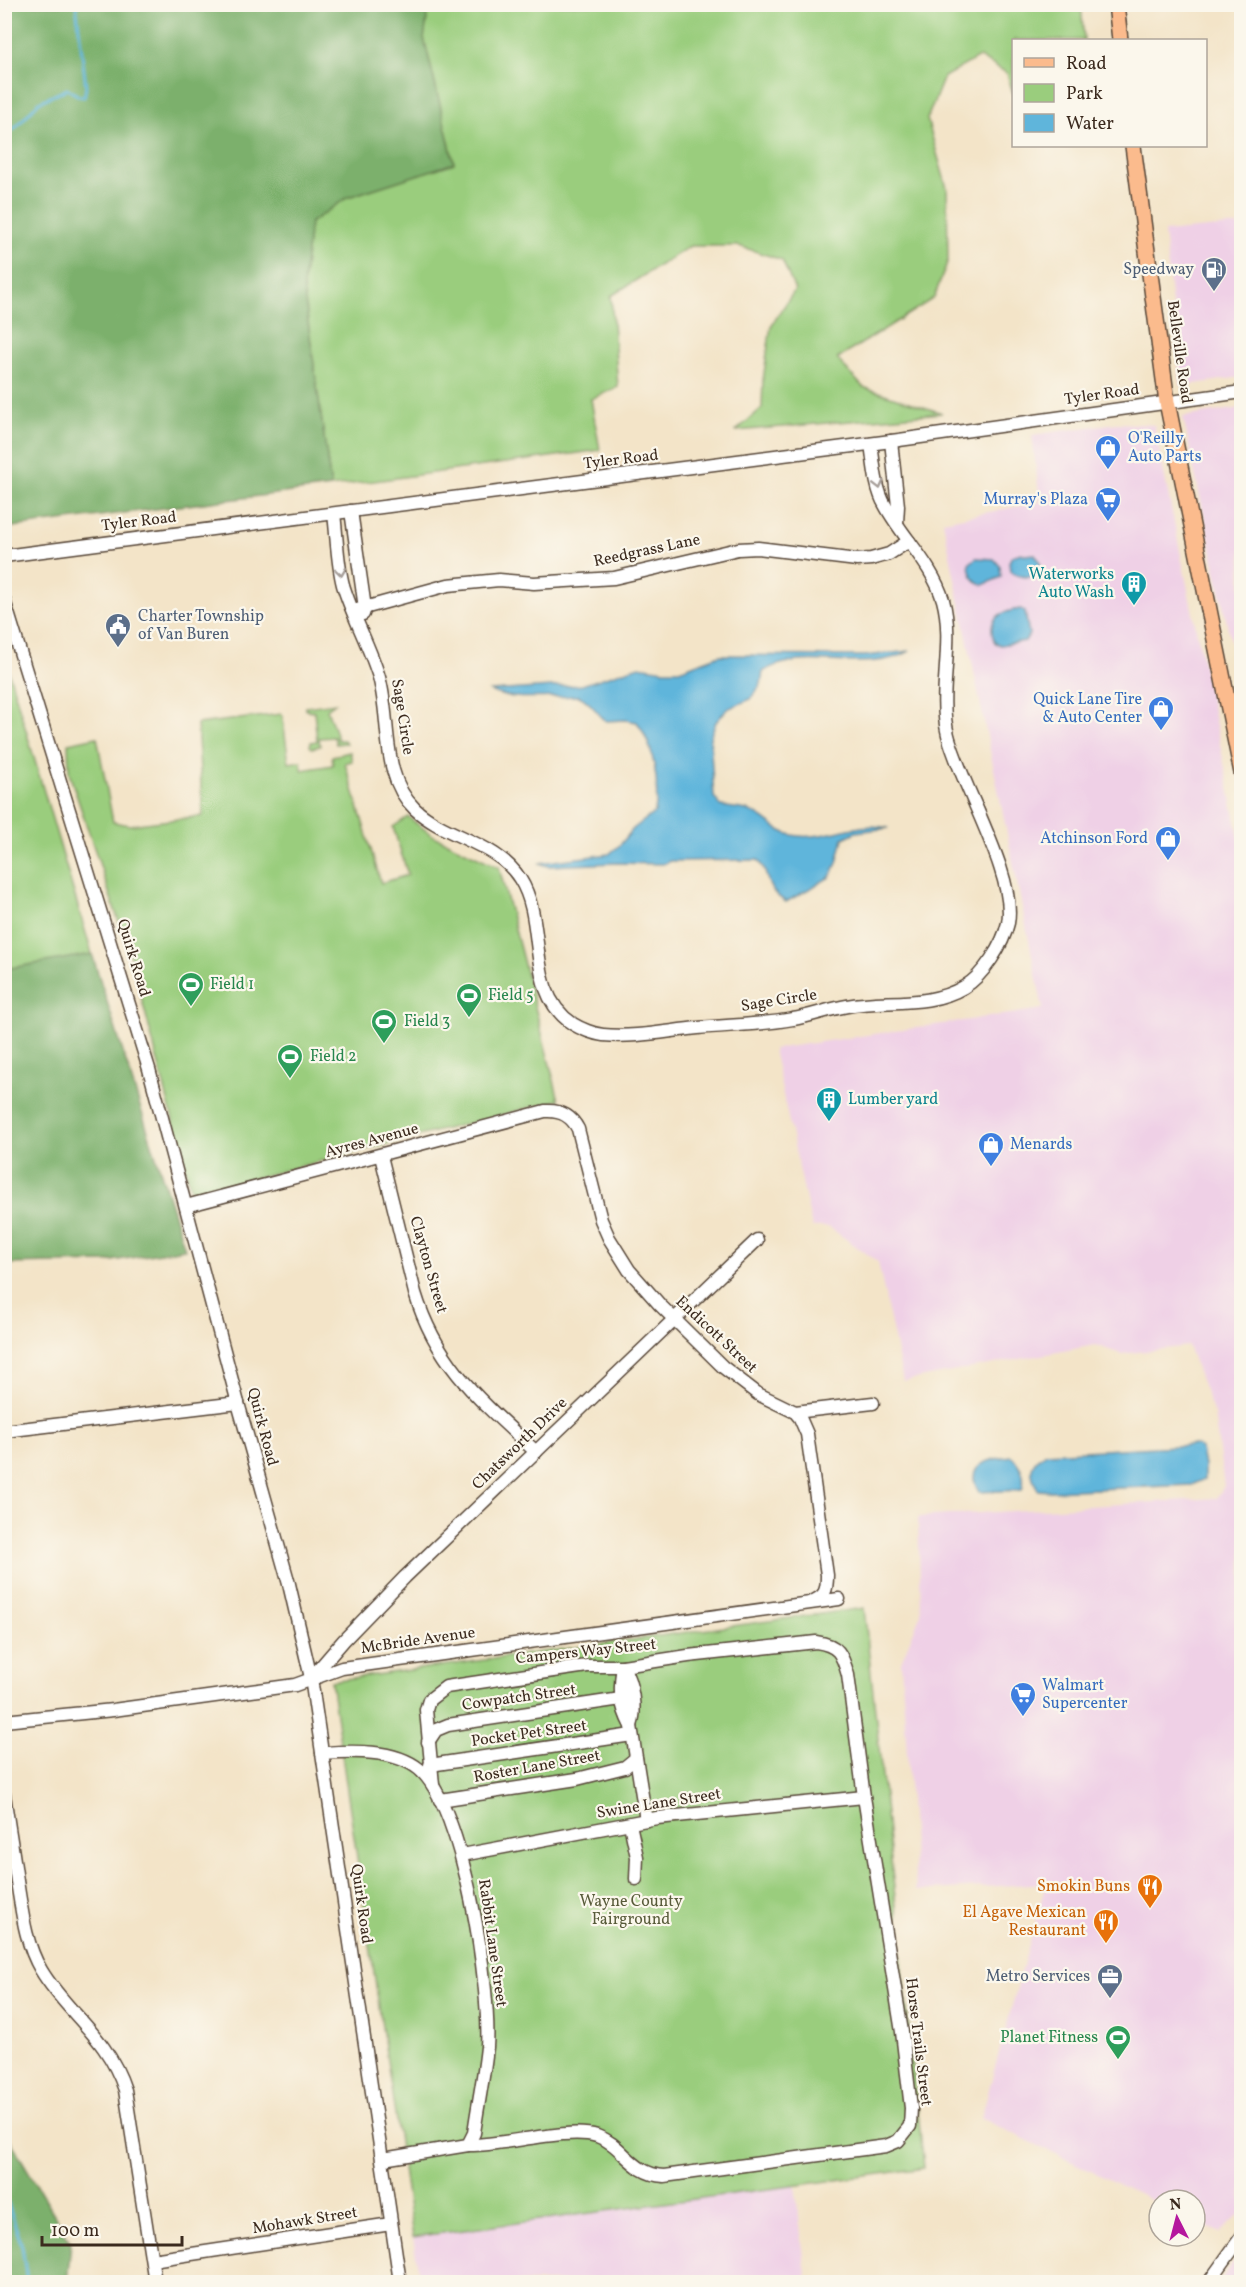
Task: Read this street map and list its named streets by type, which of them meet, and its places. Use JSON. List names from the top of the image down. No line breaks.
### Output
{"streets":{"main road":["Belleville Road"],"street":["Tyler Road","Reedgrass Lane","Sage Circle","Quirk Road","Ayres Avenue","Clayton Street","Endicott Street","Chatsworth Drive","McBride Avenue","Campers Way Street","Cowpatch Street","Pocket Pet Street","Roster Lane Street","Swine Lane Street","Rabbit Lane Street","Horse Trails Street","Mohawk Street"]},"crossings":[["Belleville Road","Tyler Road"],["Tyler Road","Sage Circle"],["Reedgrass Lane","Sage Circle"],["Quirk Road","Ayres Avenue"],["Quirk Road","Chatsworth Drive"],["Quirk Road","McBride Avenue"],["Quirk Road","Rabbit Lane Street"],["Quirk Road","Mohawk Street"],["Ayres Avenue","Clayton Street"],["Ayres Avenue","Endicott Street"],["Clayton Street","Chatsworth Drive"],["Endicott Street","Chatsworth Drive"],["Chatsworth Drive","McBride Avenue"],["Campers Way Street","Cowpatch Street"],["Campers Way Street","Pocket Pet Street"],["Campers Way Street","Rabbit Lane Street"],["Campers Way Street","Horse Trails Street"],["Roster Lane Street","Rabbit Lane Street"],["Swine Lane Street","Rabbit Lane Street"],["Swine Lane Street","Horse Trails Street"],["Rabbit Lane Street","Horse Trails Street"]],"parks":["Wayne County Fairground"],"places":{"fuel station":["Speedway"],"shop":["O'Reilly Auto Parts","Quick Lane Tire & Auto Center","Atchinson Ford","Menards"],"supermarket":["Murray's Plaza","Walmart Supercenter"],"building":["Waterworks Auto Wash","Lumber yard"],"public building":["Charter Township of Van Buren"],"sports":["Field 1","Field 5","Field 3","Field 2","Planet Fitness"],"restaurant":["Smokin Buns","El Agave Mexican Restaurant"],"office":["Metro Services"]},"legend":["Road","Park","Water"],"scale_bar":"100 m","north":"top"}
